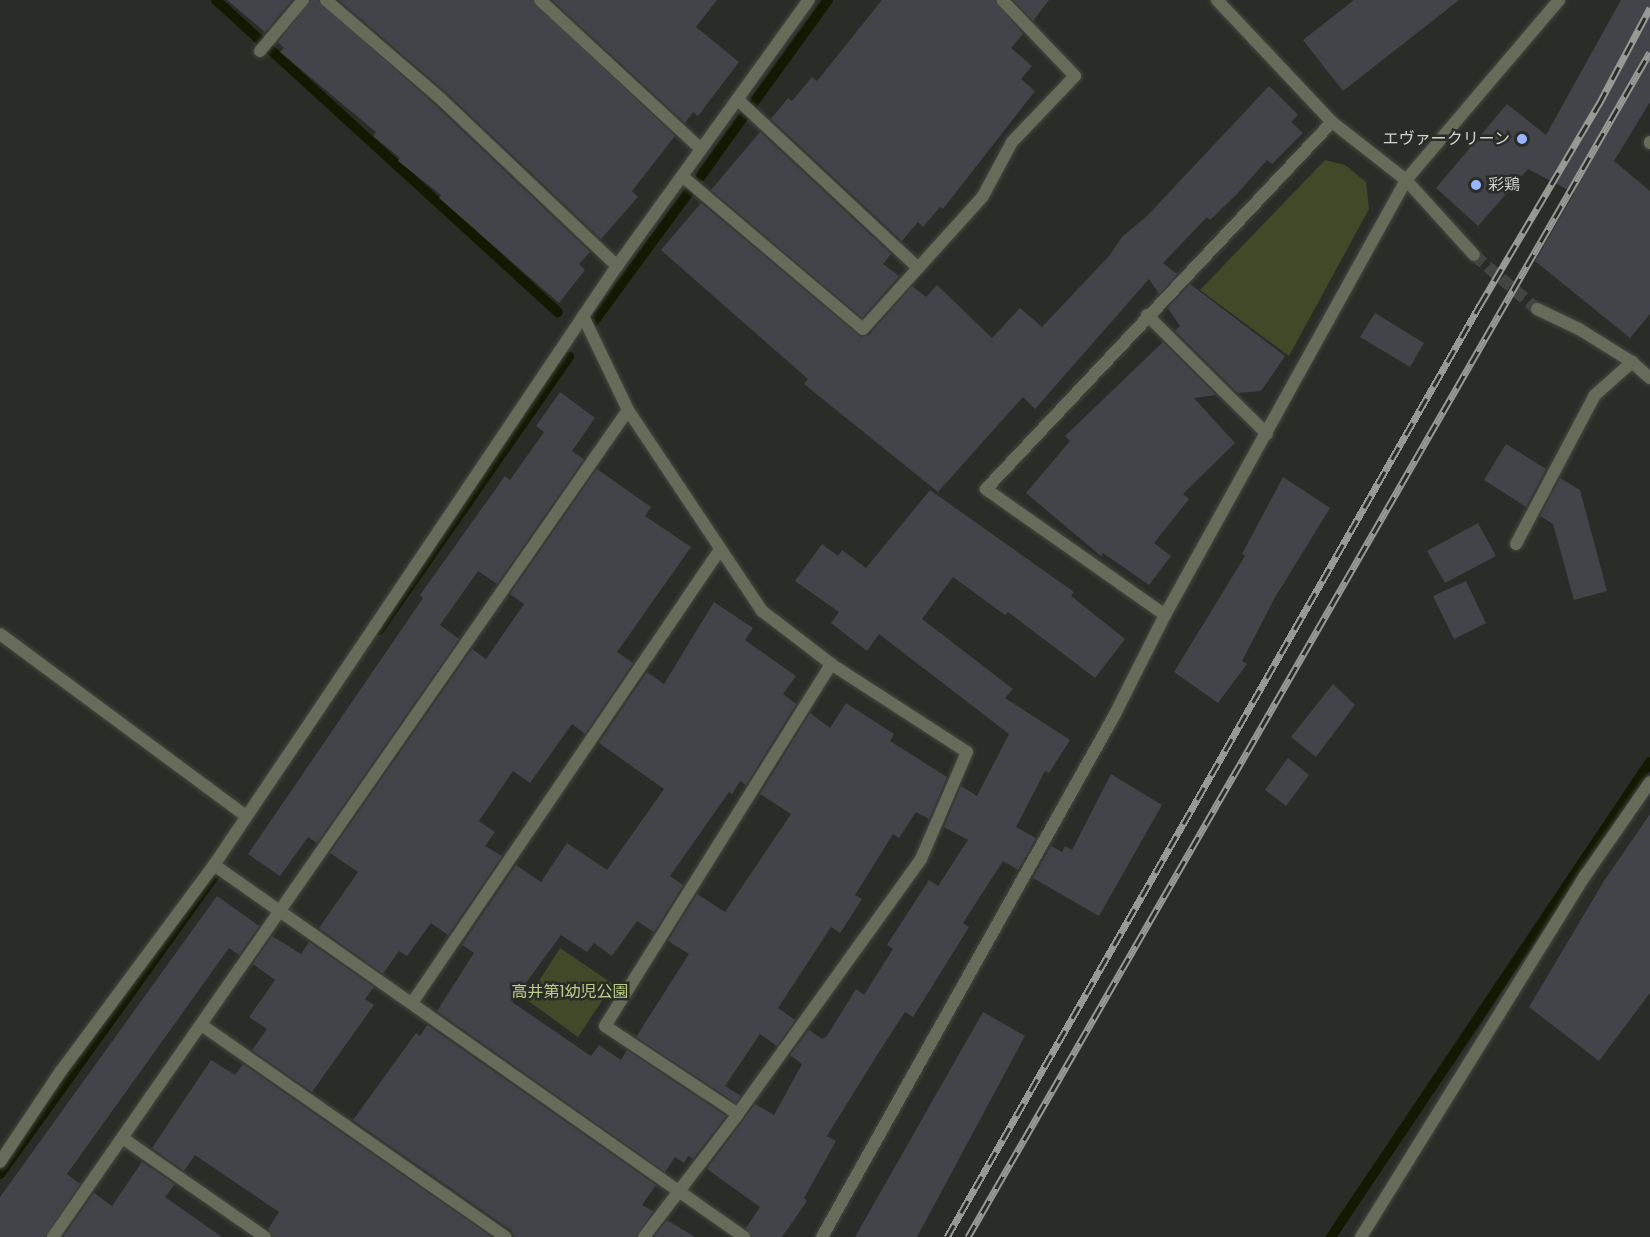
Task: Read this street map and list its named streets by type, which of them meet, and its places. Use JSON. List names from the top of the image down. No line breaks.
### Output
{"parks":["高井第1幼児公園"],"places":["エヴァークリーン","彩鶏"]}
